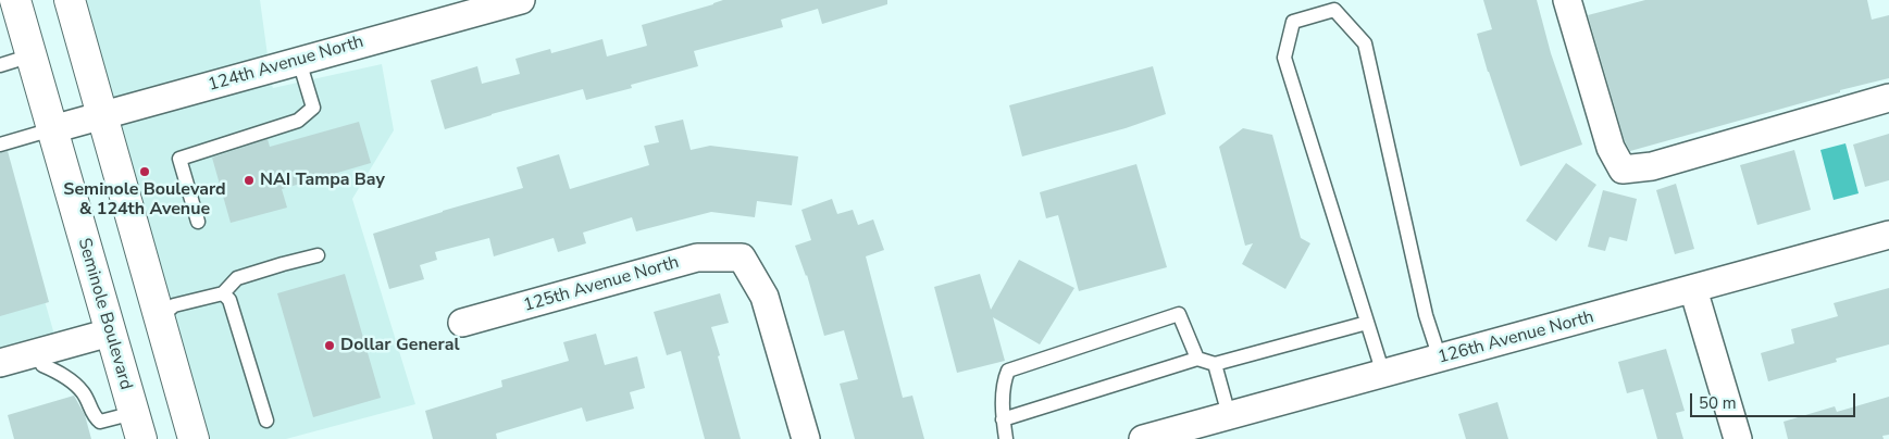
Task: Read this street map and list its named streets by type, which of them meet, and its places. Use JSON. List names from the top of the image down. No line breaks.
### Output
{"streets":{"main road":["Seminole Boulevard"],"street":["124th Avenue North","125th Avenue North","126th Avenue North"]},"crossings":[["124th Avenue North","Seminole Boulevard"]],"places":["Seminole Boulevard & 124th Avenue","NAI Tampa Bay","Dollar General"],"scale_bar":"50 m"}
